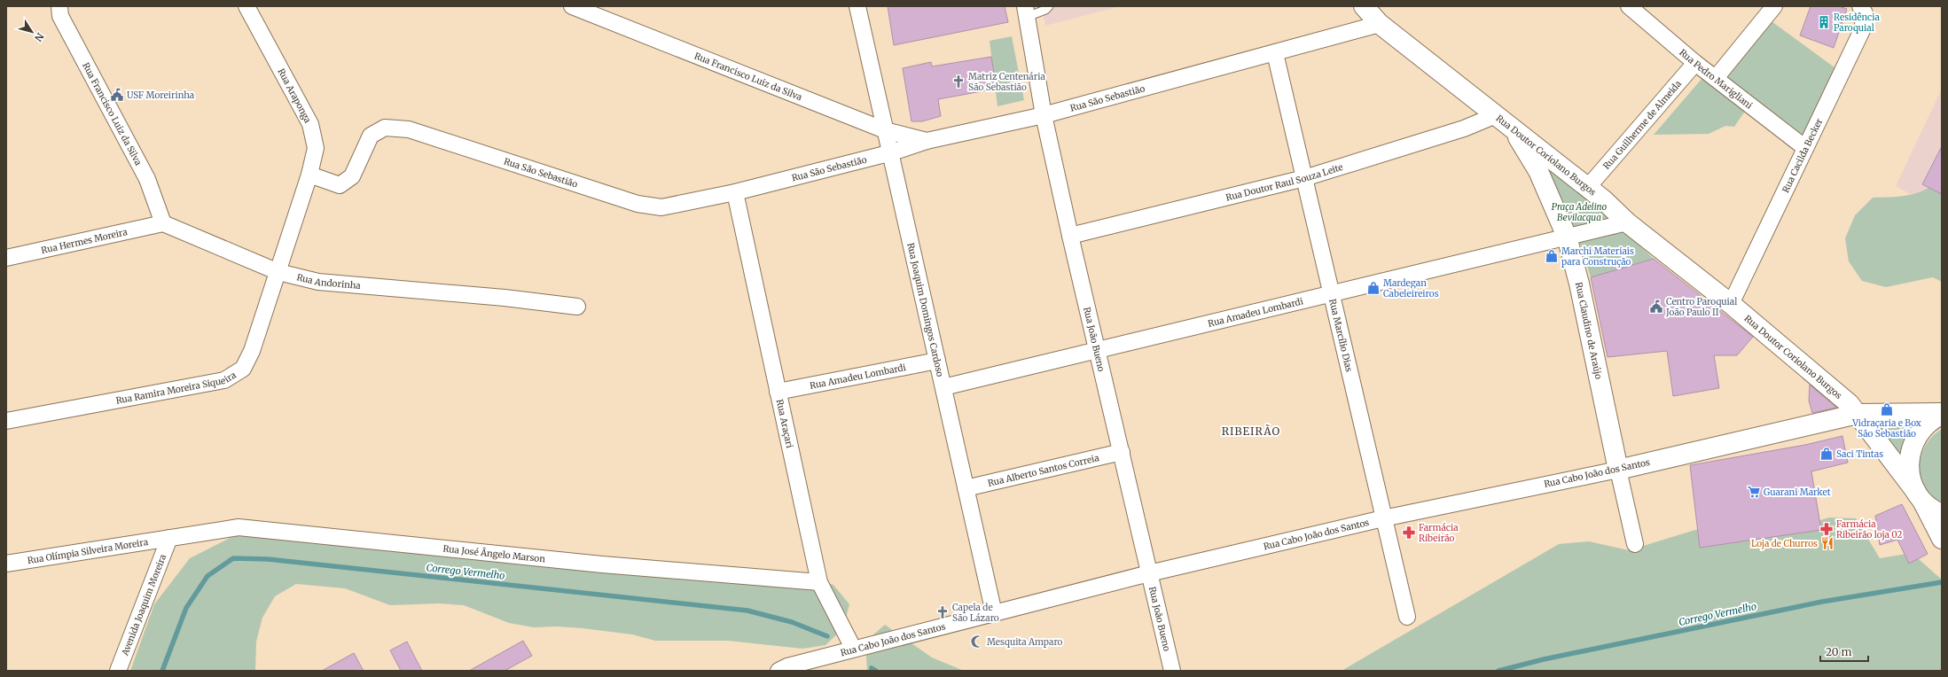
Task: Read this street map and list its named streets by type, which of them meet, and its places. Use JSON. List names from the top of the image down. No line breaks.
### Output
{"streets":{"street":["Rua Francisco Luiz da Silva","Rua Pedro Marigliani","Rua Araponga","Rua São Sebastião","Rua Guilherme de Almeida","Rua Doutor Coriolano Burgos","Rua Cacilda Becker","Rua Doutor Raul Souza Leite","Rua Hermes Moreira","Rua Andorinha","Rua Joaquim Domingos Cardoso","Rua Amadeu Lombardi","Rua Claudino de Araújo","Rua Marcílio Dias","Rua João Bueno","Rua Ramira Moreira Siqueira","Rua Araçari","Rua Alberto Santos Correia","Rua Cabo João dos Santos","Rua Olímpia Silveira Moreira","Rua José Ângelo Marson","Avenida Joaquim Moreira"]},"crossings":[["Rua Francisco Luiz da Silva","Rua São Sebastião"],["Rua Francisco Luiz da Silva","Rua Hermes Moreira"],["Rua Francisco Luiz da Silva","Rua Andorinha"],["Rua Francisco Luiz da Silva","Rua Joaquim Domingos Cardoso"],["Rua Pedro Marigliani","Rua Guilherme de Almeida"],["Rua Pedro Marigliani","Rua Cacilda Becker"],["Rua Araponga","Rua São Sebastião"],["Rua Araponga","Rua Andorinha"],["Rua Araponga","Rua Ramira Moreira Siqueira"],["Rua São Sebastião","Rua Doutor Coriolano Burgos"],["Rua São Sebastião","Rua Joaquim Domingos Cardoso"],["Rua São Sebastião","Rua Marcílio Dias"],["Rua São Sebastião","Rua João Bueno"],["Rua São Sebastião","Rua Araçari"],["Rua Guilherme de Almeida","Rua Doutor Coriolano Burgos"],["Rua Doutor Coriolano Burgos","Rua Cacilda Becker"],["Rua Doutor Coriolano Burgos","Rua Doutor Raul Souza Leite"],["Rua Doutor Coriolano Burgos","Rua Claudino de Araújo"],["Rua Doutor Coriolano Burgos","Rua Cabo João dos Santos"],["Rua Doutor Raul Souza Leite","Rua Marcílio Dias"],["Rua Doutor Raul Souza Leite","Rua João Bueno"],["Rua Hermes Moreira","Rua Andorinha"],["Rua Andorinha","Rua Ramira Moreira Siqueira"],["Rua Joaquim Domingos Cardoso","Rua Amadeu Lombardi"],["Rua Joaquim Domingos Cardoso","Rua Alberto Santos Correia"],["Rua Joaquim Domingos Cardoso","Rua Cabo João dos Santos"],["Rua Amadeu Lombardi","Rua Claudino de Araújo"],["Rua Amadeu Lombardi","Rua Marcílio Dias"],["Rua Amadeu Lombardi","Rua João Bueno"],["Rua Amadeu Lombardi","Rua Araçari"],["Rua Claudino de Araújo","Rua Cabo João dos Santos"],["Rua Marcílio Dias","Rua Cabo João dos Santos"],["Rua João Bueno","Rua Alberto Santos Correia"],["Rua João Bueno","Rua Cabo João dos Santos"],["Rua Araçari","Rua Cabo João dos Santos"],["Rua Araçari","Rua José Ângelo Marson"],["Rua Olímpia Silveira Moreira","Rua José Ângelo Marson"],["Rua Olímpia Silveira Moreira","Avenida Joaquim Moreira"],["Rua José Ângelo Marson","Avenida Joaquim Moreira"]],"districts":["RIBEIRÃO"],"water":["Corrego Vermelho"],"parks":["Praça Adelino Bevilacqua"],"places":{"building":["Residência Paroquial"],"church":["Matriz Centenária São Sebastião","Capela de São Lázaro"],"public building":["USF Moreirinha","Centro Paroquial João Paulo II"],"shop":["Marchi Materiais para Construção","Mardegan Cabeleireiros","Vidraçaria e Box São Sebastião","Saci Tintas"],"supermarket":["Guarani Market"],"pharmacy":["Farmácia Ribeirão loja 02","Farmácia Ribeirão"],"restaurant":["Loja de Churros"],"mosque":["Mesquita Amparo"]},"scale_bar":"20 m","north":"bottom right"}
